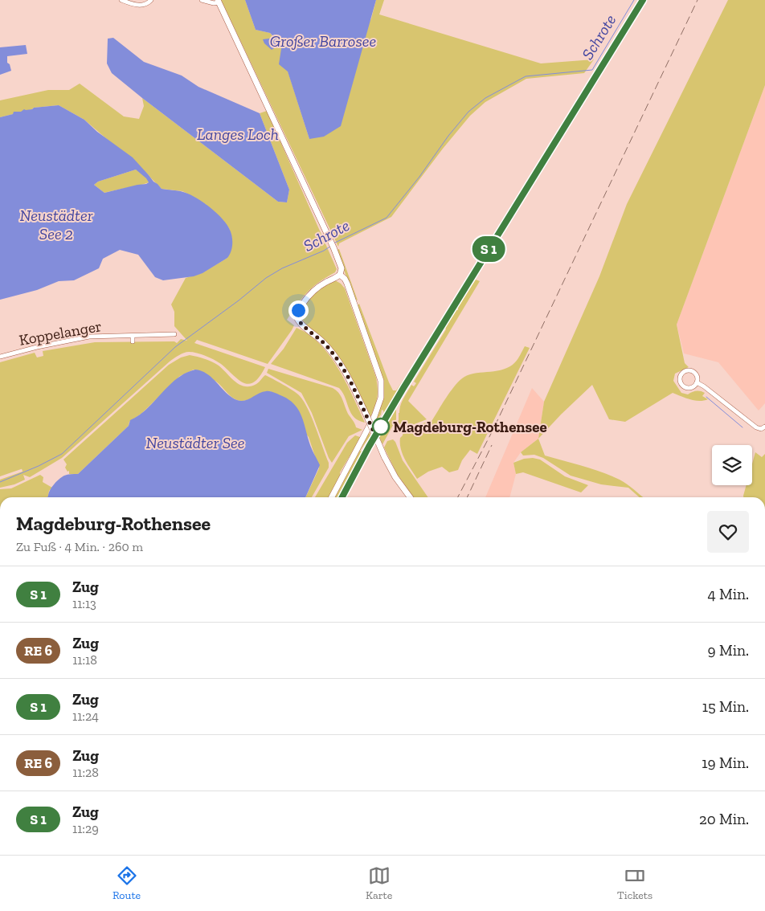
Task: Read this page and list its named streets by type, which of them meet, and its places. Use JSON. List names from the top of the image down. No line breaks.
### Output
{"streets":{"street":["Koppelanger"]},"water":["Schrote","Großer Barrosee","Langes Loch","Neustädter See 2","Neustädter See"],"places":["Magdeburg-Rothensee"],"page":{"on_map":"S 1","heading":["Magdeburg-Rothensee","Zu Fuß · 4 Min. · 260 m"],"list":[{"mark":"S 1","name":"Zug","note":"11:13","value":"4 Min."},{"mark":"RE 6","name":"Zug","note":"11:18","value":"9 Min."},{"mark":"S 1","name":"Zug","note":"11:24","value":"15 Min."},{"mark":"RE 6","name":"Zug","note":"11:28","value":"19 Min."},{"mark":"S 1","name":"Zug","note":"11:29","value":"20 Min."}],"tabs":["Route","Karte","Tickets"]}}
